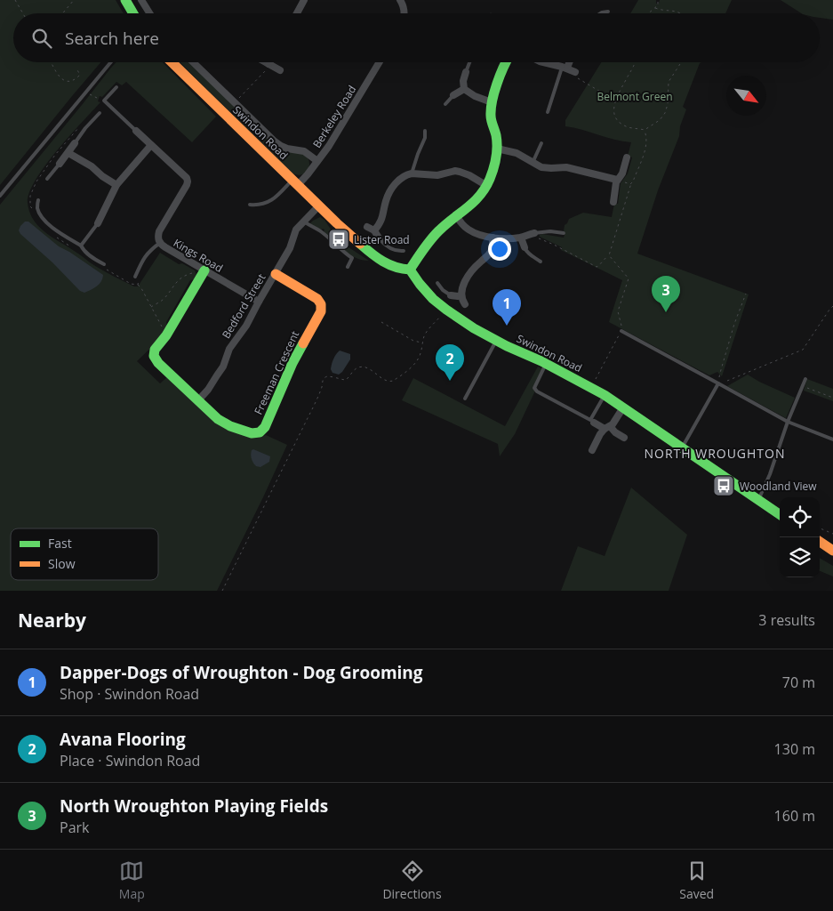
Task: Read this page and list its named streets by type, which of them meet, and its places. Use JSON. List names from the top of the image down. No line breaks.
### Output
{"streets":{"main road":["Swindon Road","Freeman Crescent"],"street":["Berkeley Road","Kings Road","Bedford Street"]},"crossings":[["Berkeley Road","Swindon Road"],["Swindon Road","Bedford Street"],["Kings Road","Bedford Street"],["Kings Road","Freeman Crescent"],["Bedford Street","Freeman Crescent"]],"districts":["NORTH WROUGHTON"],"parks":["Belmont Green"],"places":{"bus stop":["Lister Road","Woodland View"]},"legend":["Fast","Slow"],"north":"bottom right","page":{"search":"Search here","pins":["3","1","2"],"heading":["Nearby","3 results"],"list":[{"mark":"1","name":"Dapper-Dogs of Wroughton - Dog Grooming","note":"Shop · Swindon Road","value":"70 m"},{"mark":"2","name":"Avana Flooring","note":"Place · Swindon Road","value":"130 m"},{"mark":"3","name":"North Wroughton Playing Fields","note":"Park","value":"160 m"}],"nav":["Map","Directions","Saved"]}}
